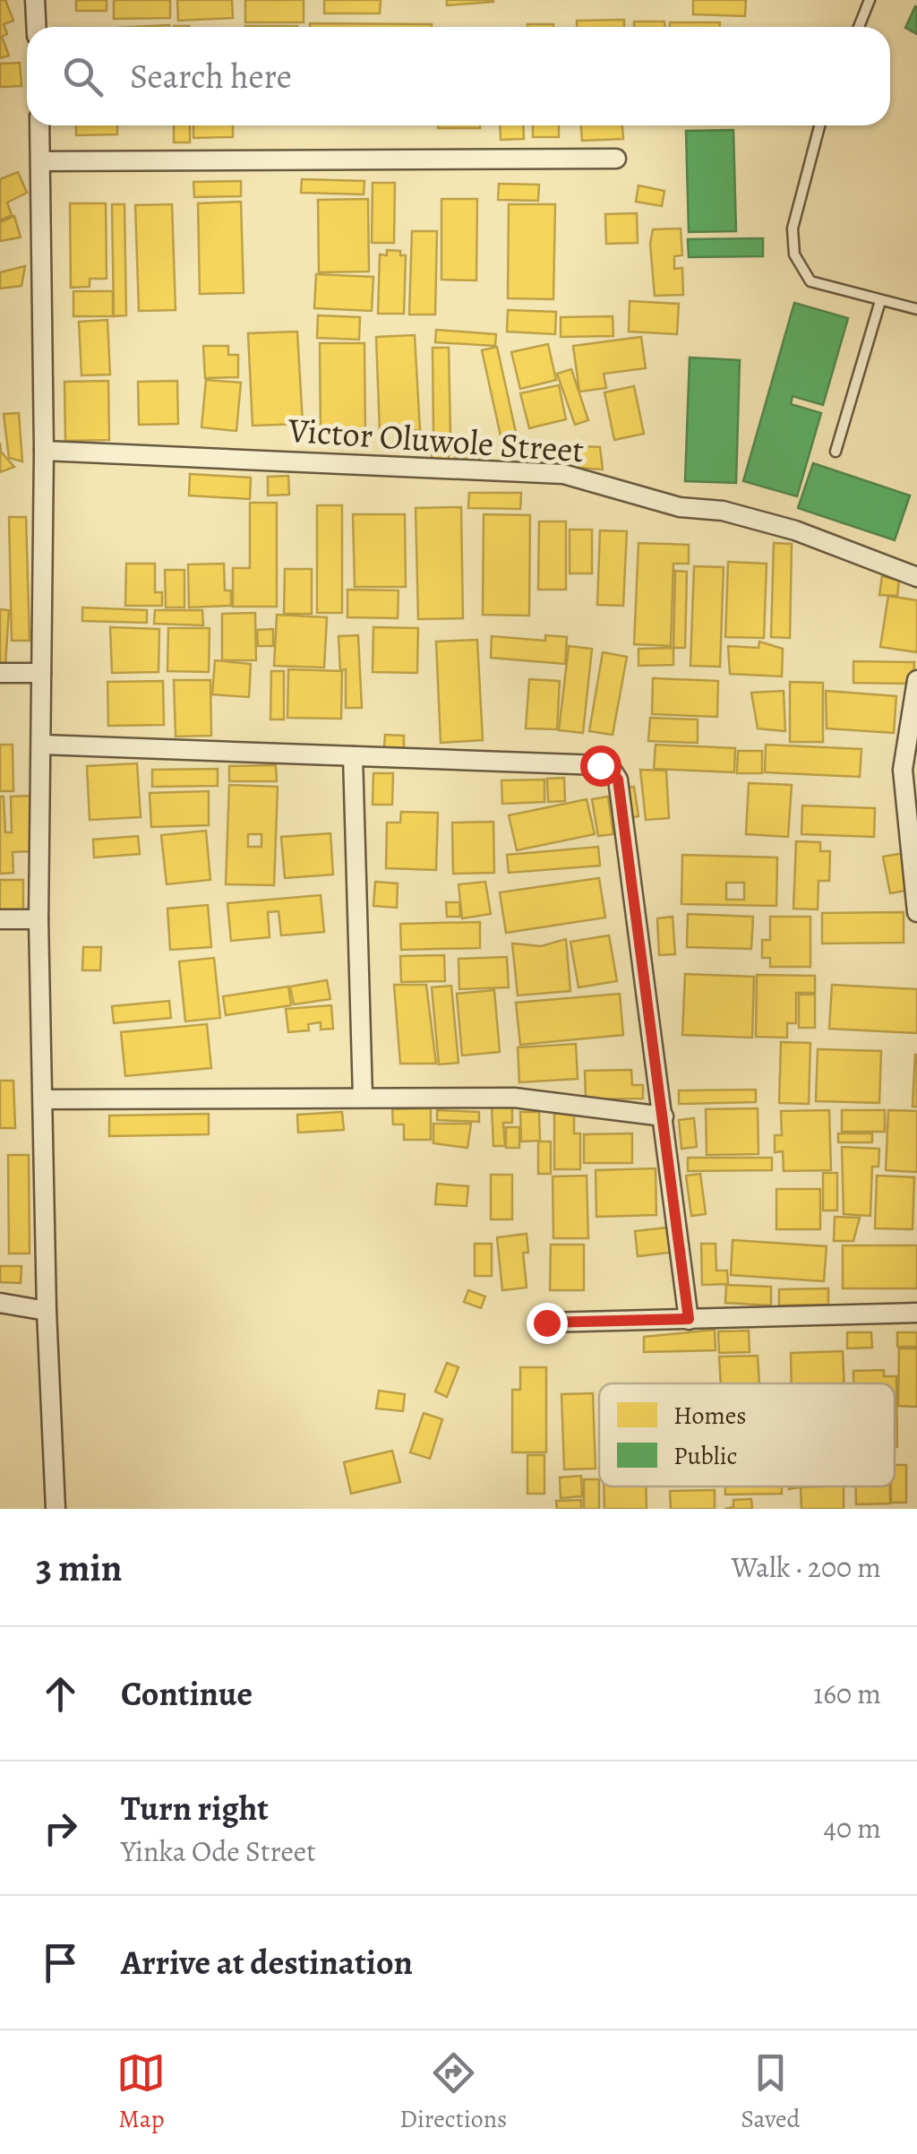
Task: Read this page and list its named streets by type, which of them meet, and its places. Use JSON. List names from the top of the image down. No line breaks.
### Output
{"streets":{"street":["Victor Oluwole Street"]},"legend":["Homes","Public"],"page":{"search":"Search here","heading":["3 min","Walk · 200 m"],"list":[["Continue","160 m"],["Turn right","Yinka Ode Street","40 m"],"Arrive at destination"],"nav":["Map","Directions","Saved"]}}
